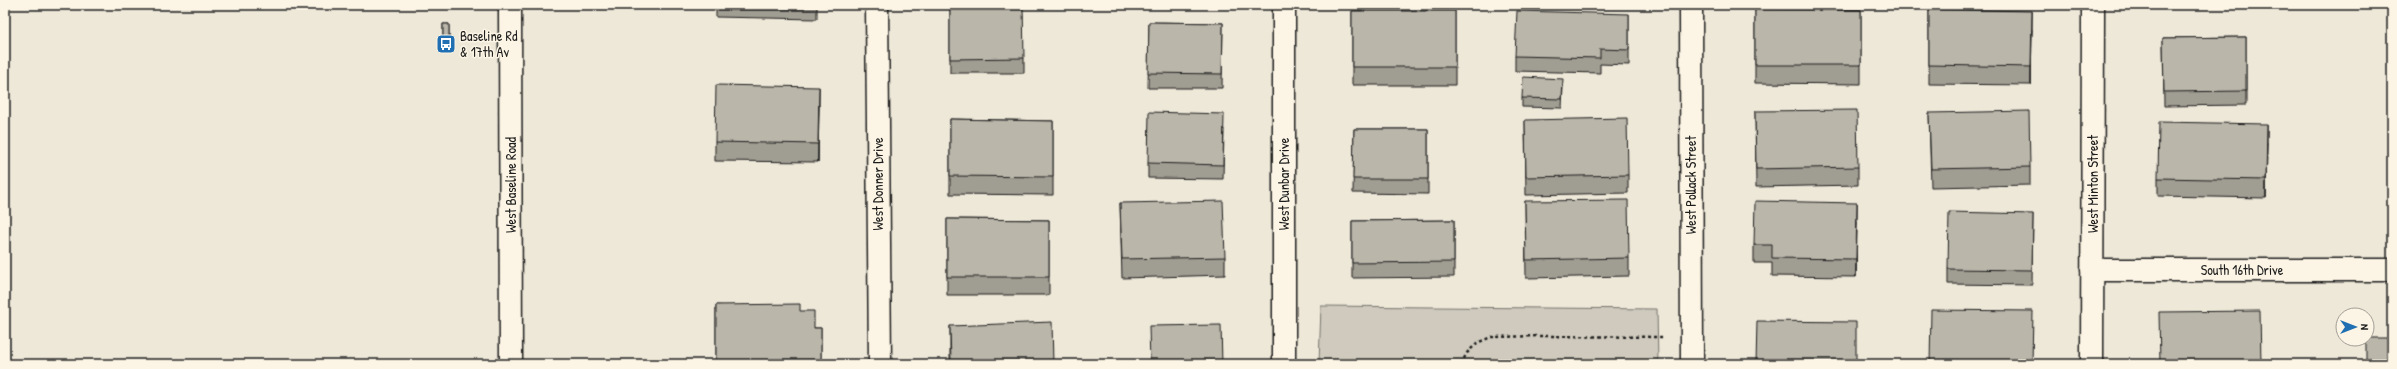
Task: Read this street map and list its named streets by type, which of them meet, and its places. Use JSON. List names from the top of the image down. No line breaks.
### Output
{"streets":{"street":["West Donner Drive","West Dunbar Drive","West Minton Street","West Baseline Road","West Pollack Street","South 16th Drive"]},"crossings":[["West Minton Street","South 16th Drive"]],"places":{"bus stop":["Baseline Rd & 17th Av"]},"north":"right"}
